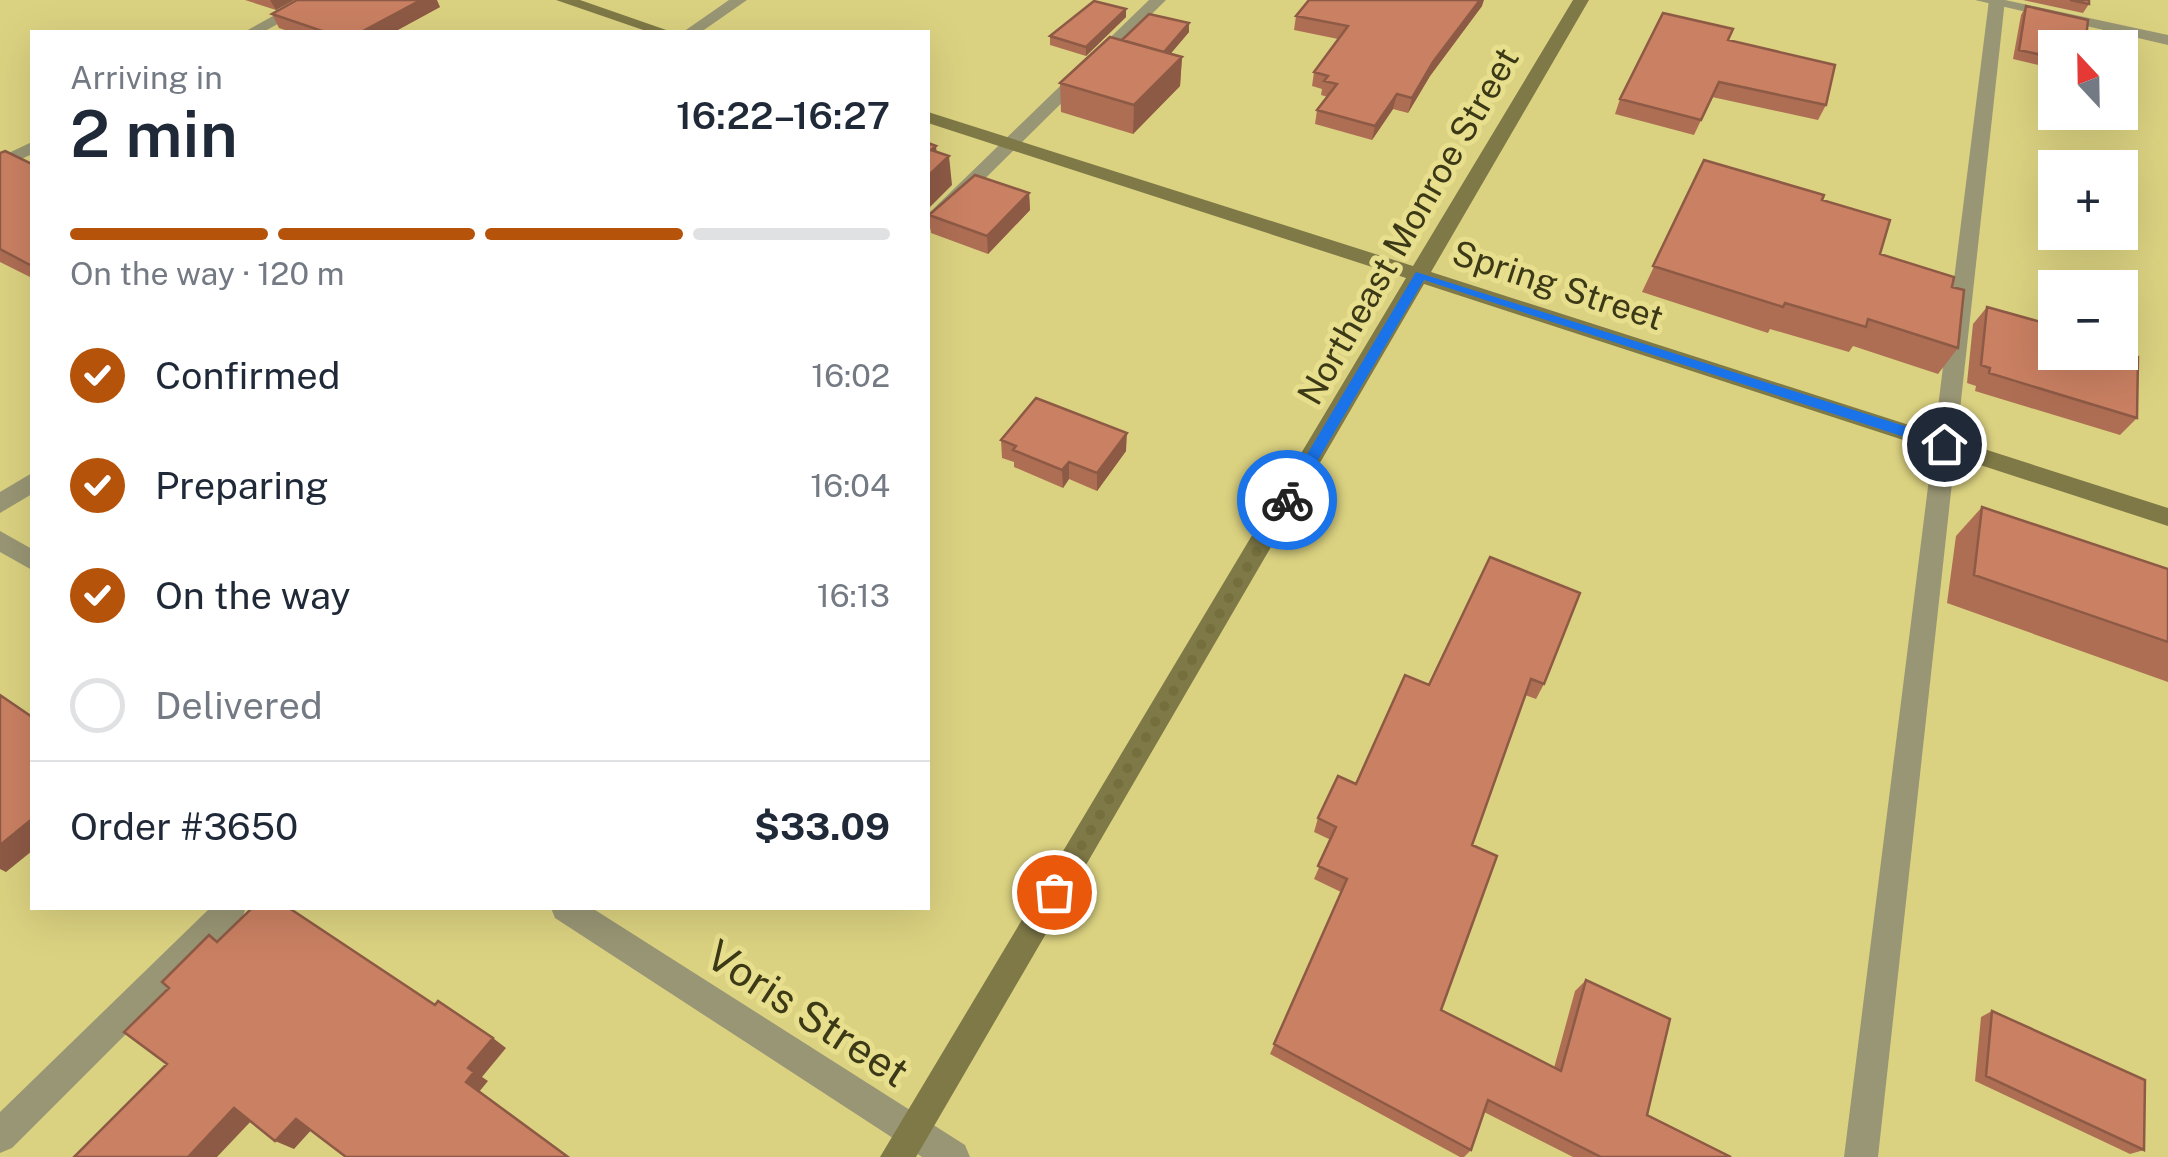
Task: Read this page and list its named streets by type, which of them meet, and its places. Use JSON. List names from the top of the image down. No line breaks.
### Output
{"streets":{"street":["Northeast Monroe Street","Spring Street","Voris Street"]},"crossings":[["Northeast Monroe Street","Spring Street"],["Northeast Monroe Street","Voris Street"]],"north":"top","page":{"map_buttons":["+","−"],"heading":["2 min","Arriving in","16:22–16:27"],"panel":["Order #3650","$33.09"],"bar":"On the way · 120 m","list":[["Confirmed","16:02"],["Preparing","16:04"],["On the way","16:13"],"Delivered"]}}
